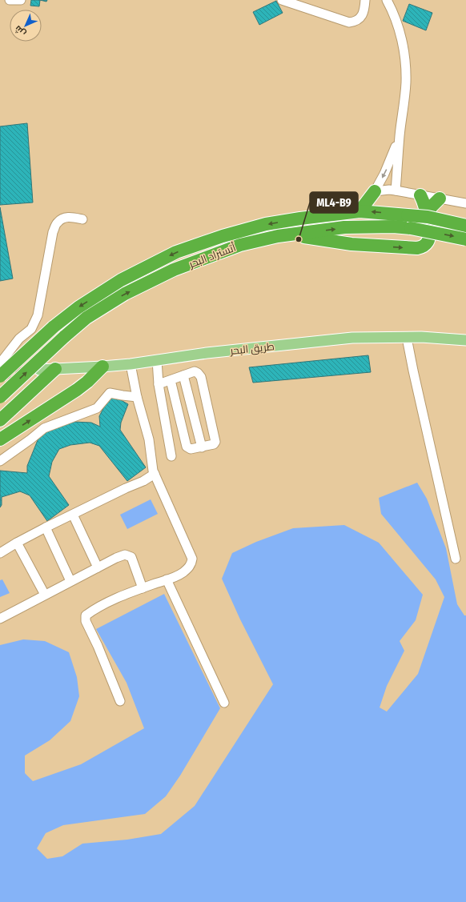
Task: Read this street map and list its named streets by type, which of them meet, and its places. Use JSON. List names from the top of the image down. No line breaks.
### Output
{"streets":{"highway":["أتستراد البحر"],"main road":["طريق البحر"]},"places":["ML4-B9"],"north":"bottom left"}
